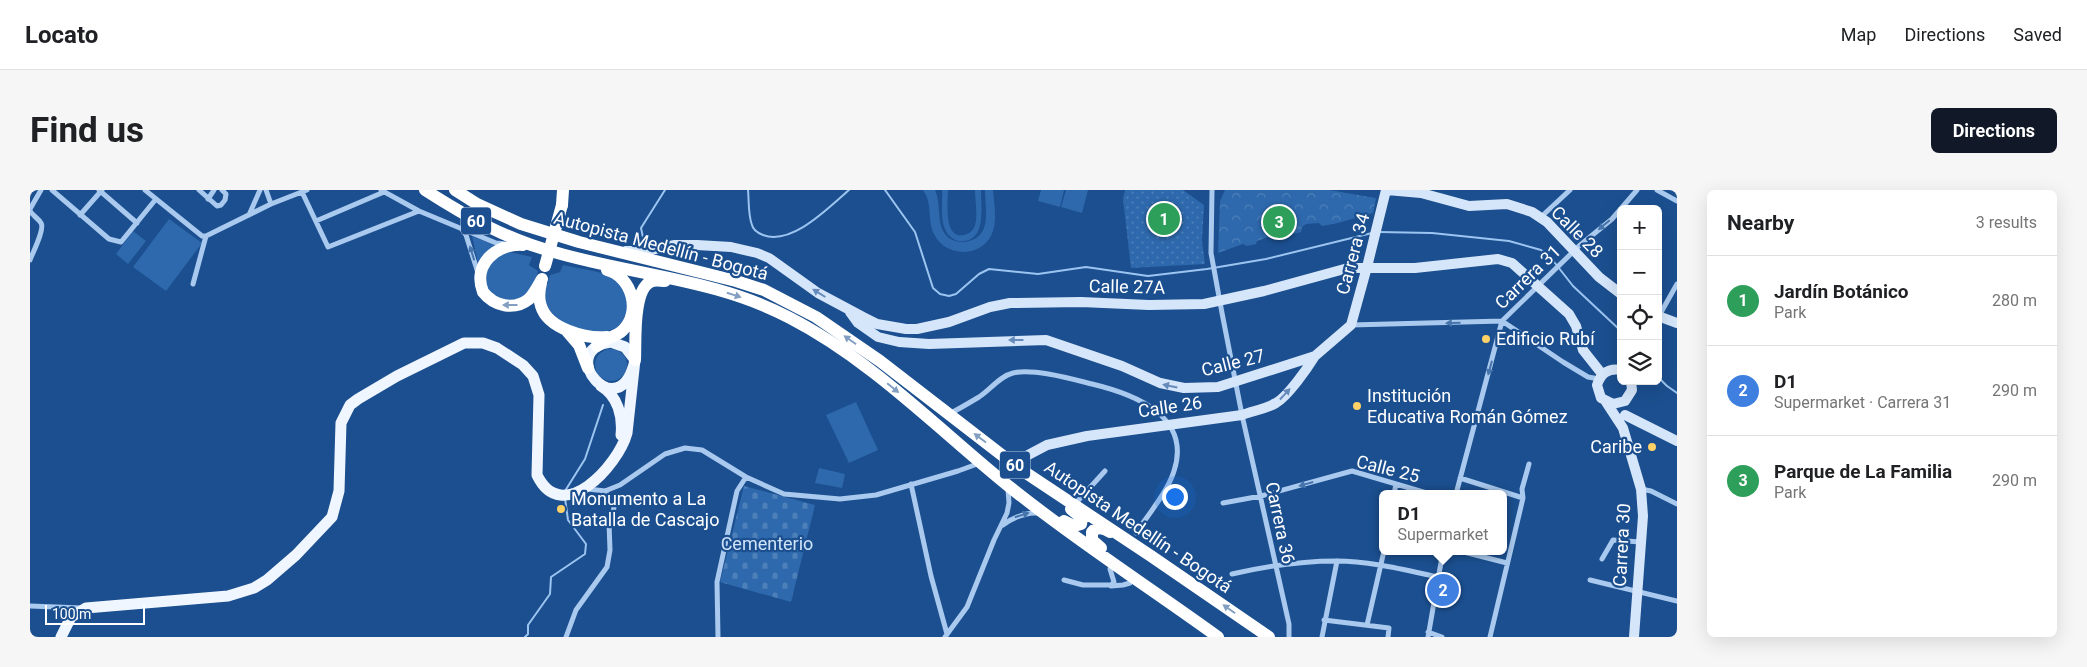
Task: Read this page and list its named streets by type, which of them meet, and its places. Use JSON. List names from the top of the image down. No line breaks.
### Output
{"streets":{"highway":["60","Autopista Medellín - Bogotá"],"street":["Calle 28","Carrera 34","Carrera 31","Calle 27A","Calle 27","Calle 26","Calle 25","Carrera 36","Carrera 30"]},"crossings":[["Calle 28","Carrera 34"],["Calle 28","Carrera 31"],["Autopista Medellín - Bogotá","Calle 27A"],["Autopista Medellín - Bogotá","Calle 26"],["Carrera 34","Calle 27A"],["Carrera 34","Calle 27"],["Carrera 31","Calle 27A"],["Calle 27A","Calle 27"],["Calle 27A","Carrera 36"],["Calle 27","Calle 26"],["Calle 27","Carrera 36"],["Calle 26","Carrera 36"],["Calle 25","Carrera 36"]],"one_way":["Carrera 31","Calle 27","Calle 25"],"parks":["Cementerio"],"places":["Edificio Rubí","Institución Educativa Román Gómez","Caribe","Monumento a La Batalla de Cascajo"],"scale_bar":"100 m","page":{"header":"Locato","nav":["Map","Directions","Saved"],"buttons":"Directions","title":"Find us","heading":["Nearby","3 results"],"pins":["1","3","2"],"map_buttons":["+","−"],"list":[{"mark":"1","name":"Jardín Botánico","note":"Park","value":"280 m"},{"mark":"2","name":"D1","note":"Supermarket · Carrera 31","value":"290 m"},{"mark":"3","name":"Parque de La Familia","note":"Park","value":"290 m"}],"popup":["D1","Supermarket"],"scale":"100 m"}}
